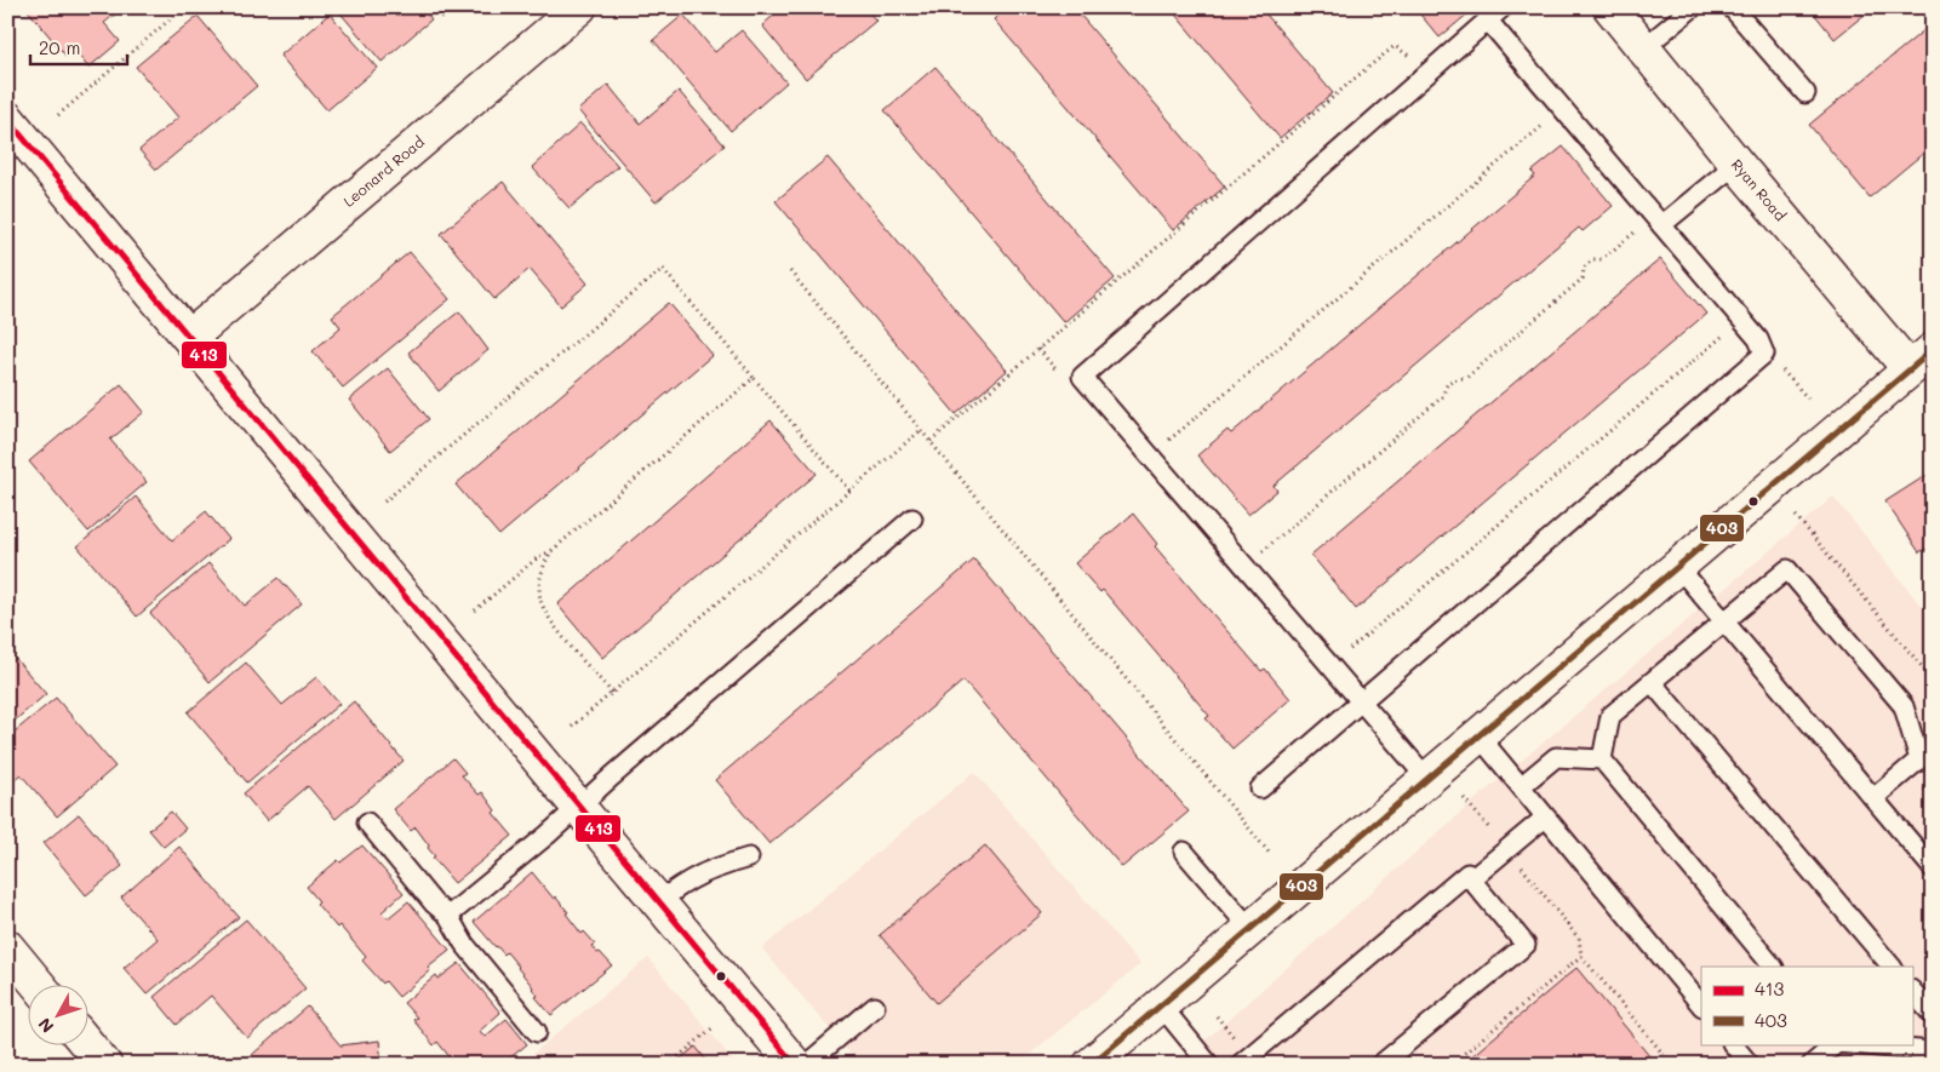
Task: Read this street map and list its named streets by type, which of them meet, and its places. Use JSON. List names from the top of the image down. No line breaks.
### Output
{"streets":{"street":["Leonard Road","Ryan Road"]},"lines":["transit line 413","transit line 403"],"legend":["413","403"],"scale_bar":"20 m","north":"bottom left"}
